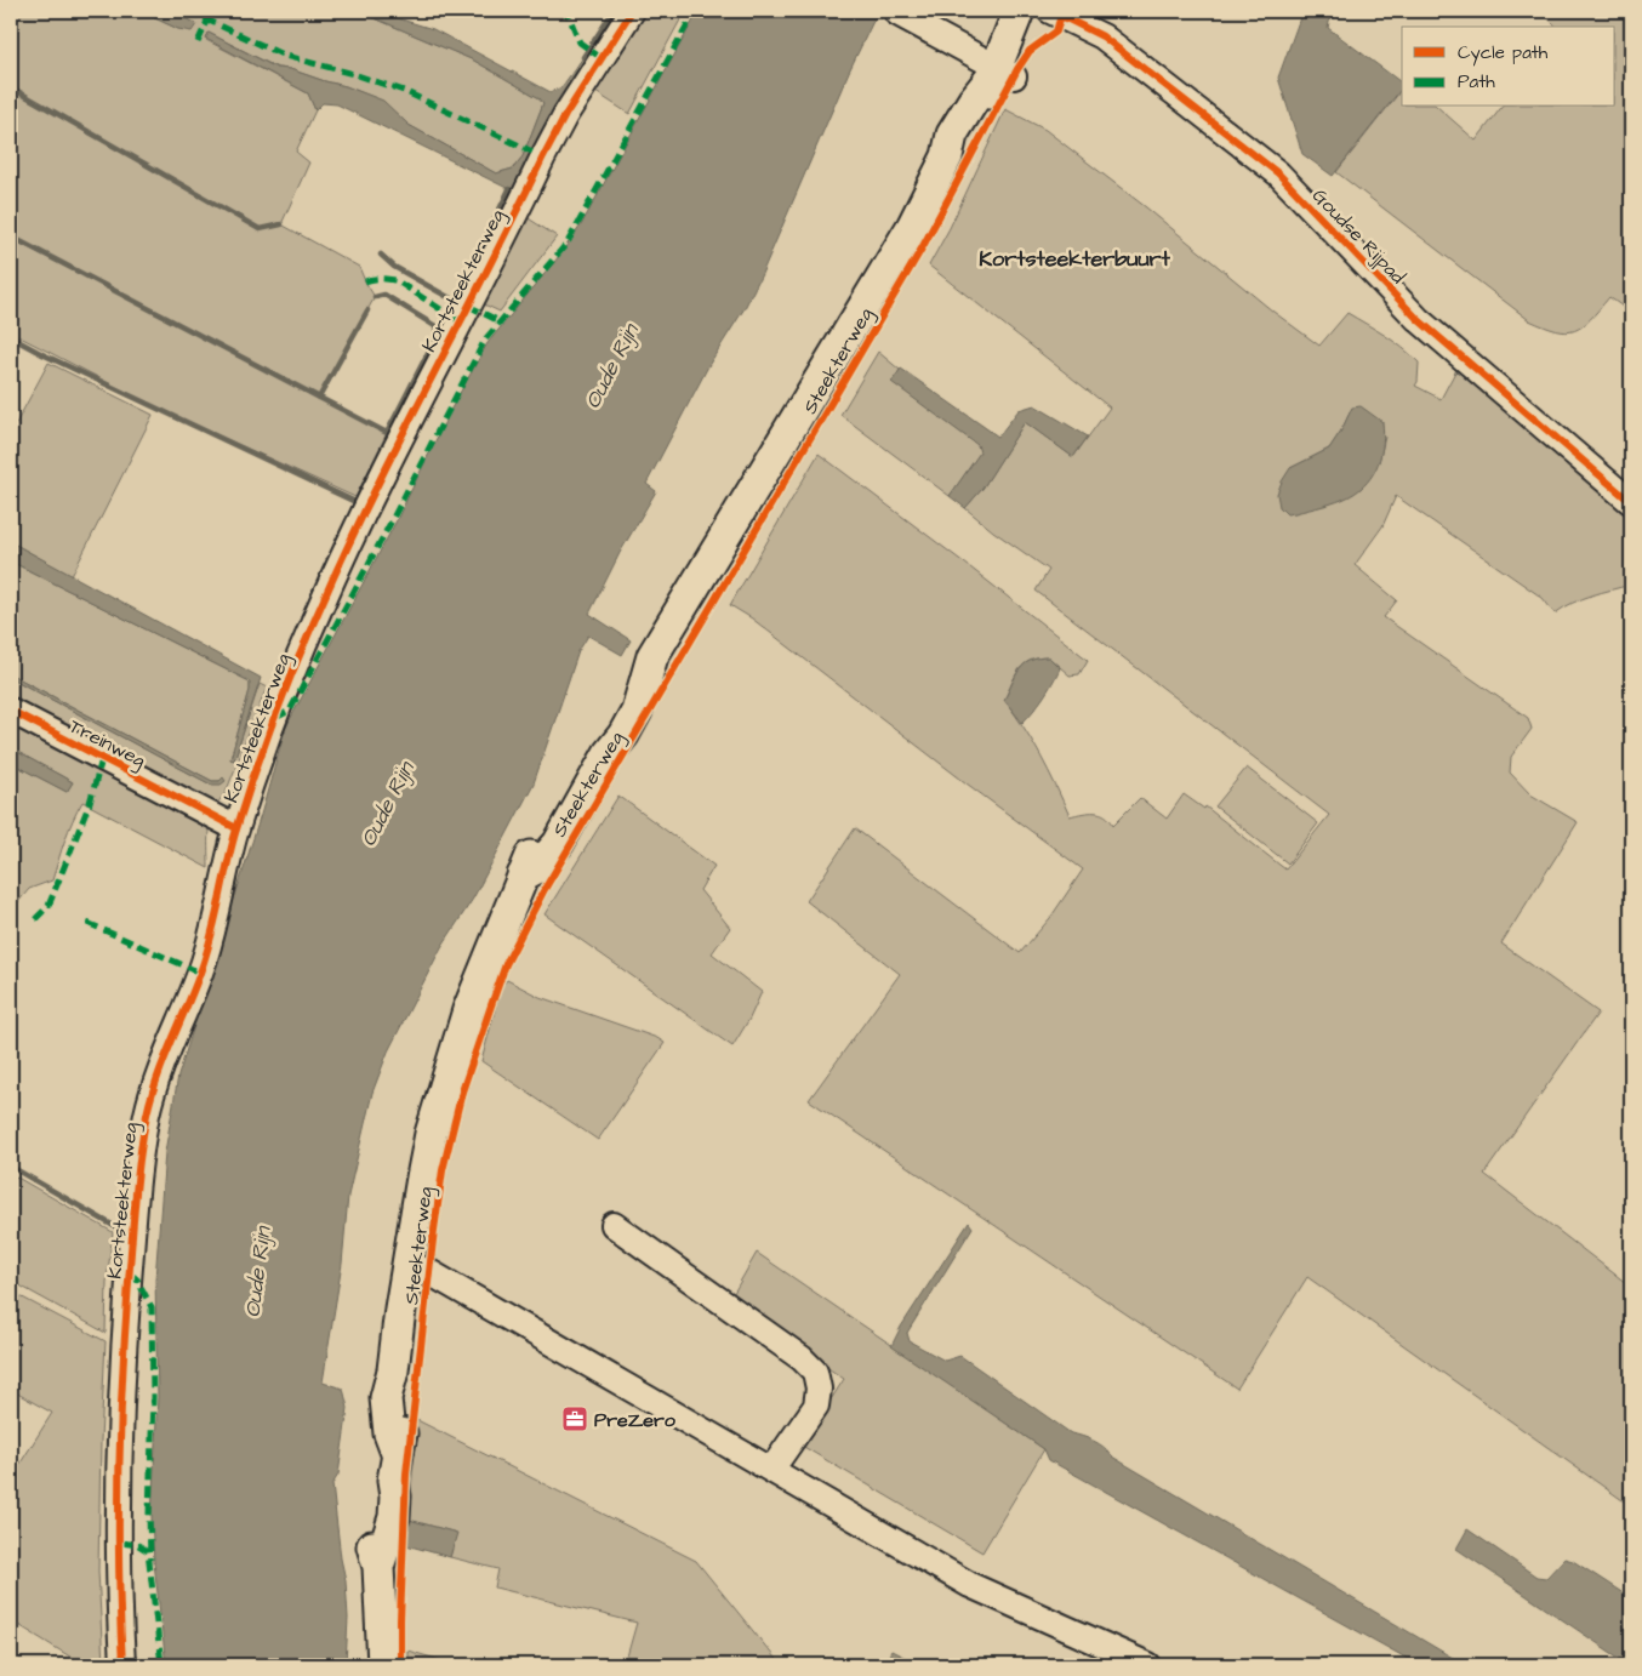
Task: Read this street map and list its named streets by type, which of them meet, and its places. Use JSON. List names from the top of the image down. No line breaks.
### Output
{"streets":{"main road":["Steekterweg"],"street":["Goudse Rijpad","Kortsteekterweg","Treinweg"]},"crossings":[["Kortsteekterweg","Treinweg"]],"districts":["Kortsteekterbuurt"],"water":["Oude Rijn"],"places":{"office":["PreZero"]},"legend":["Cycle path","Path"]}
